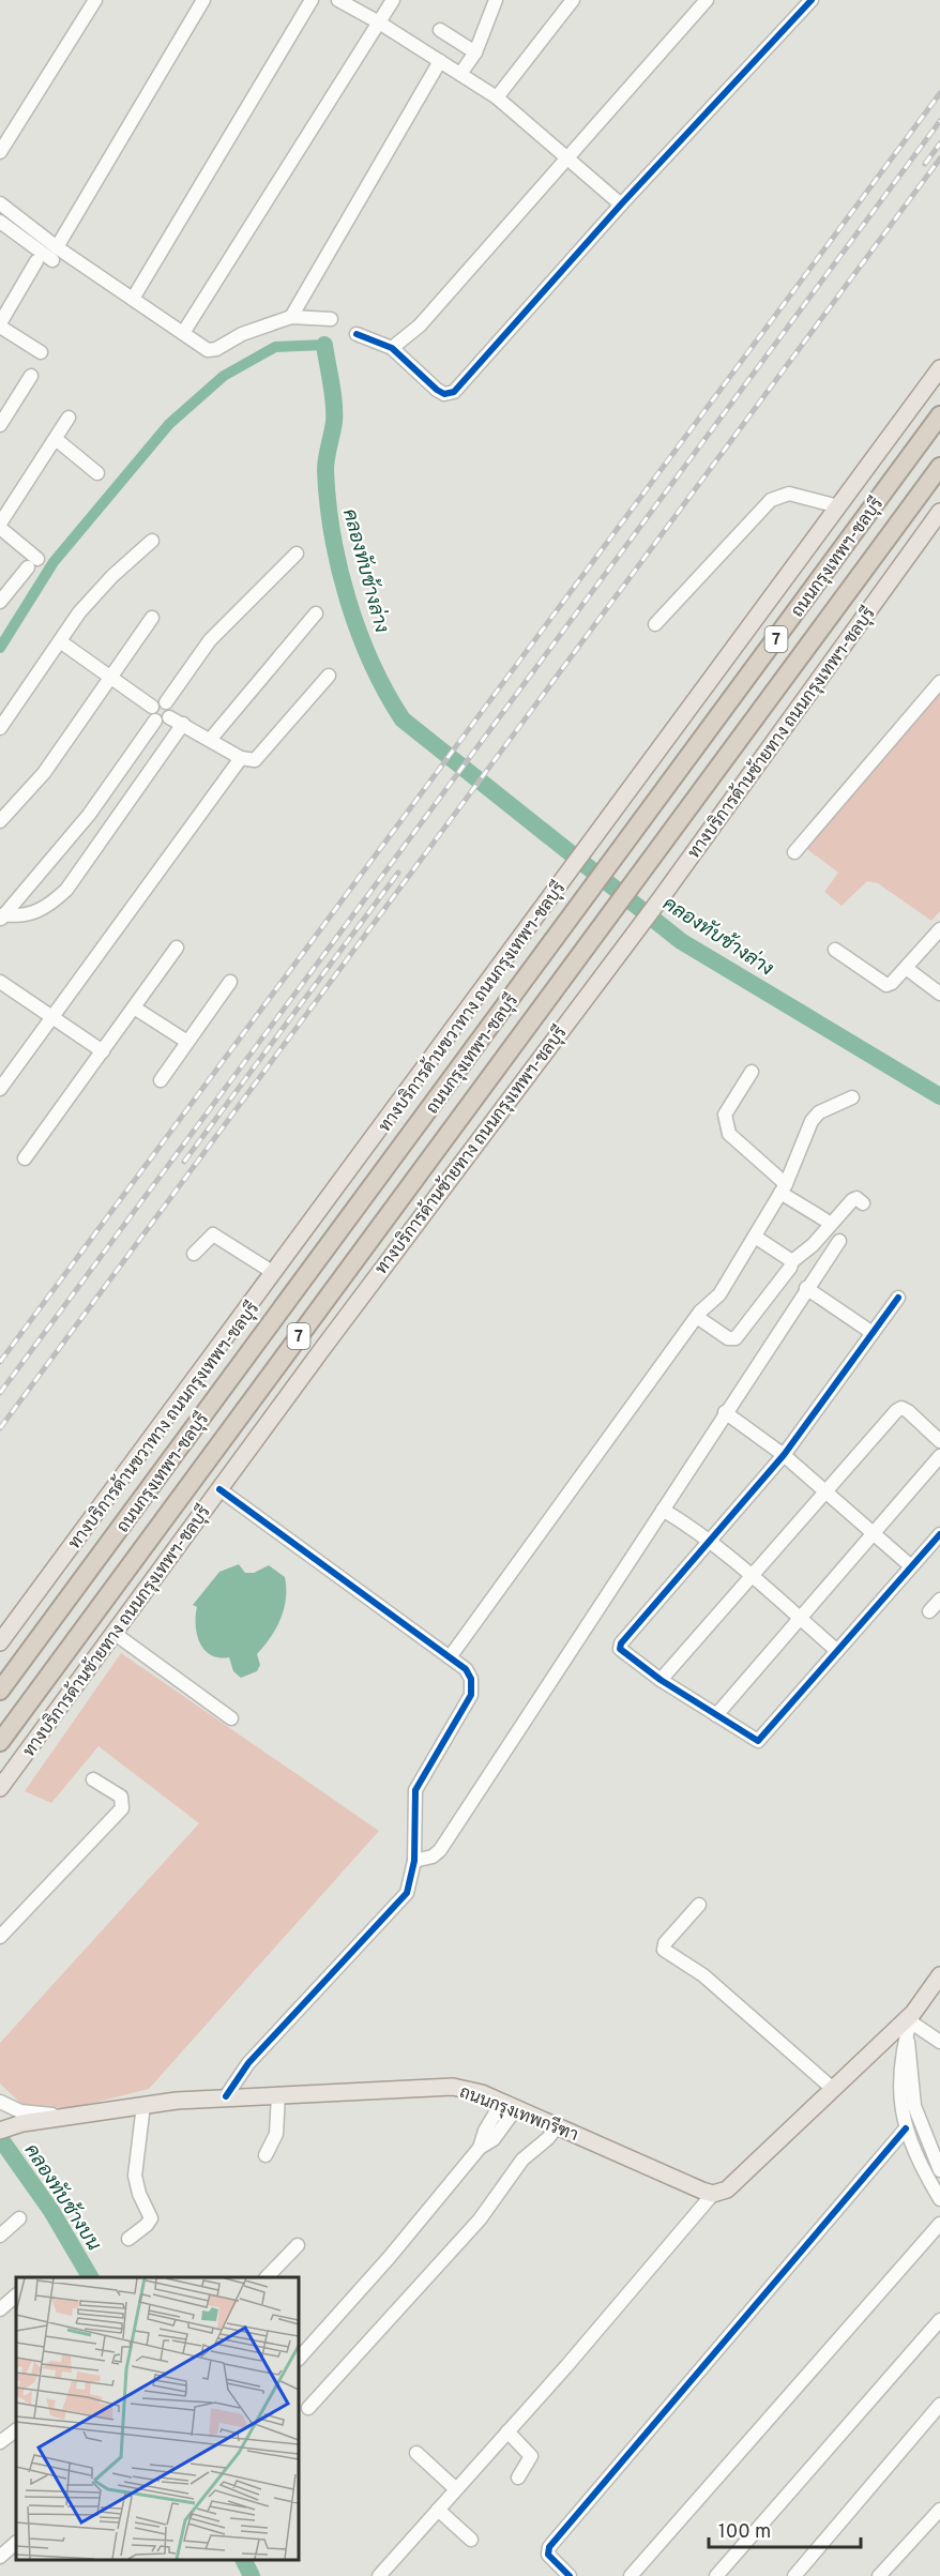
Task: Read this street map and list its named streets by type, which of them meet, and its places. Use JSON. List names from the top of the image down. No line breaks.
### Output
{"streets":{"highway":["ถนนกรุงเทพฯ-ชลบุรี","7"],"main road":["ทางบริการด้านซ้ายทาง ถนนกรุงเทพฯ-ชลบุรี","ทางบริการด้านขวาทาง ถนนกรุงเทพฯ-ชลบุรี","ถนนกรุงเทพกรีฑา"]},"water":["คลองทับช้างล่าง","คลองทับช้างบน"],"scale_bar":"100 m"}
